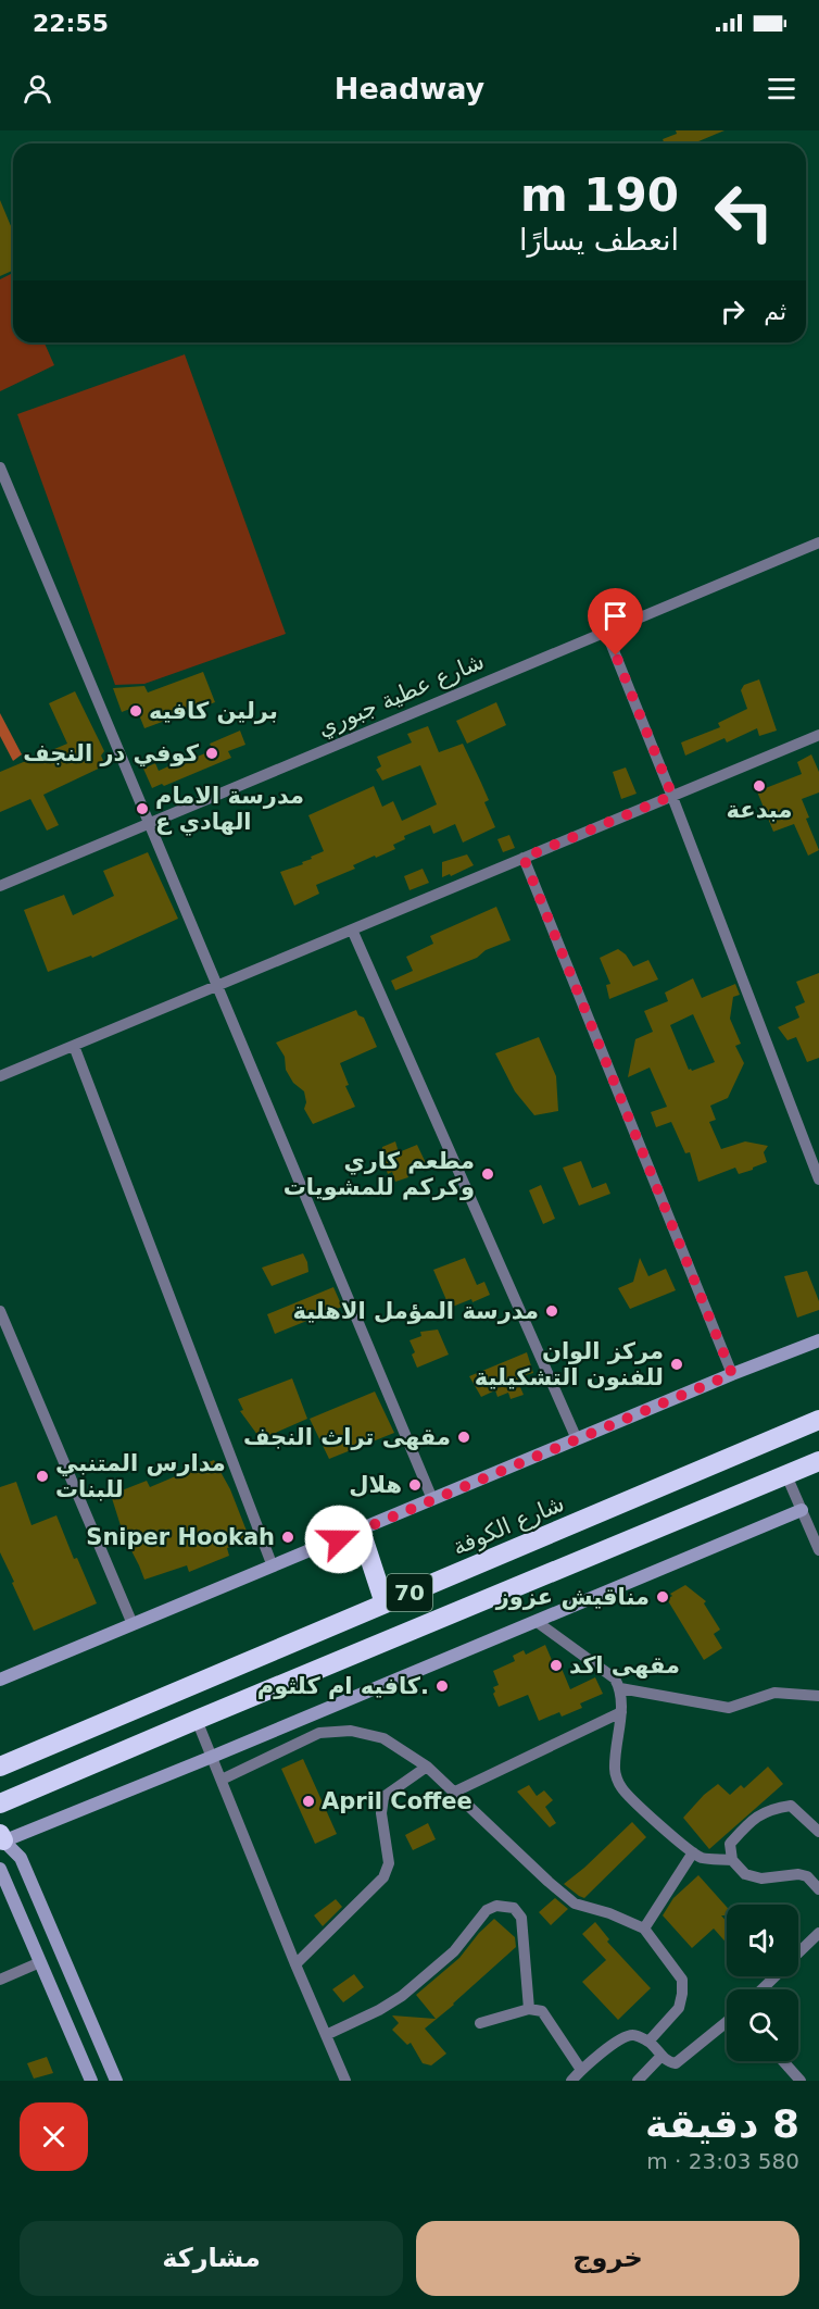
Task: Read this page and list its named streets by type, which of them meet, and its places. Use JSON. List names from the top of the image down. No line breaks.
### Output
{"streets":{"highway":["شارع الكوفة","70"],"street":["شارع عطية جبوري"]},"places":["برلين كافيه","كوفي در النجف","مبدعة","مدرسة الامام الهادي ع","مطعم كاري وكركم للمشويات","مدرسة المؤمل الاهلية","مركز الوان للفنون التشكيلية","مقهى تراث النجف","مدارس المتنبي للبنات","هلال","Sniper Hookah","مناقيش عزوز","مقهى اكد","كافيه ام كلثوم.","April Coffee"],"page":{"status":"22:55","header":"Headway","turn":["190 m","انعطف يسارًا"],"then":"ثم","heading":["8 دقيقة","580 m · 23:03"],"buttons":["خروج","مشاركة"]}}
